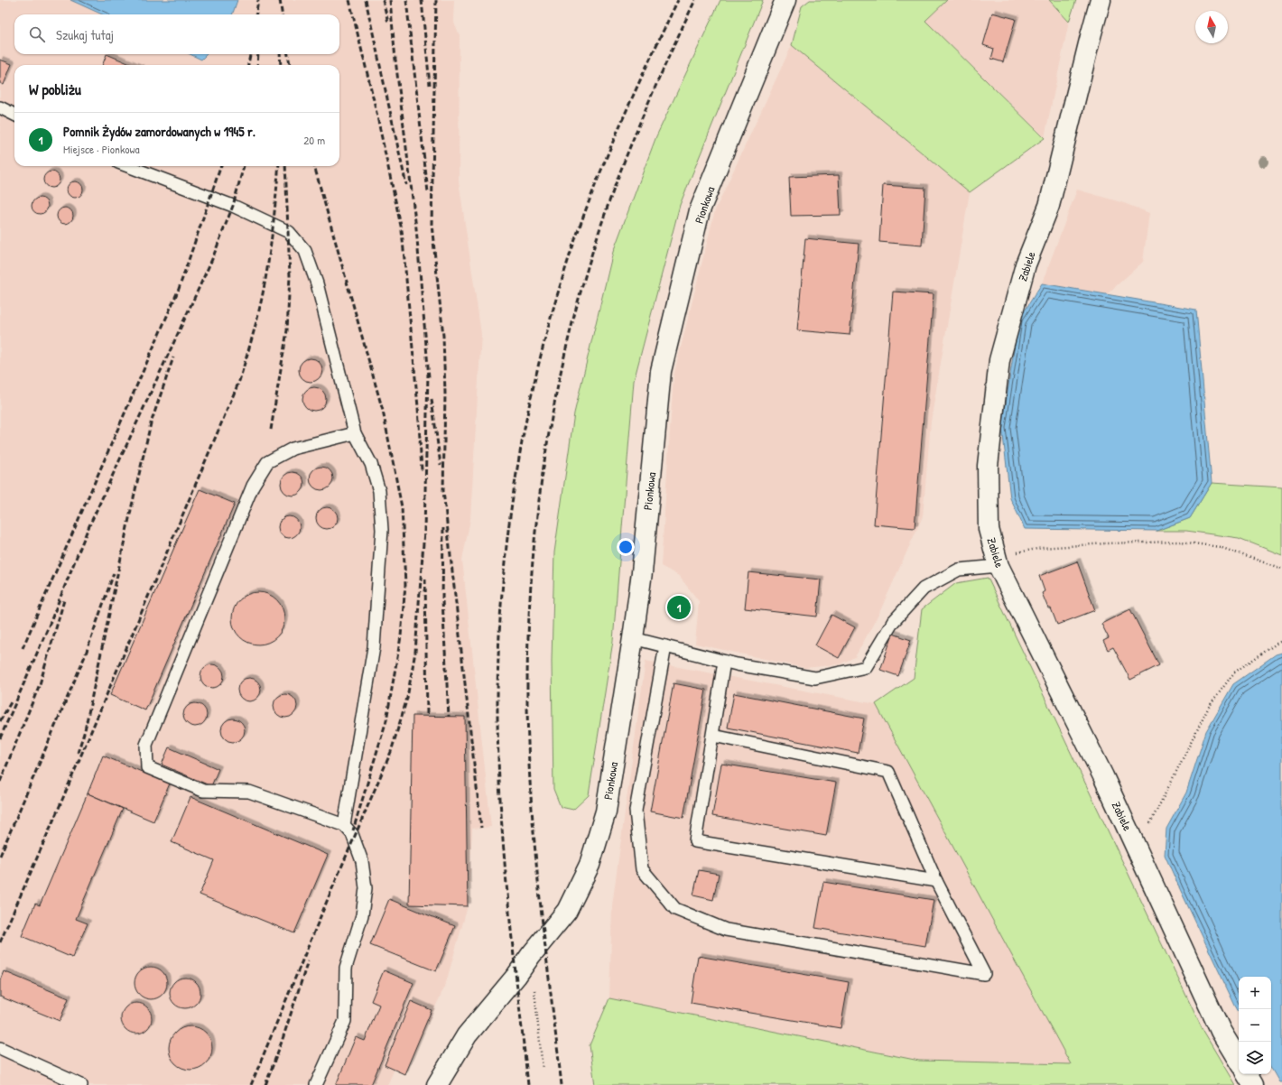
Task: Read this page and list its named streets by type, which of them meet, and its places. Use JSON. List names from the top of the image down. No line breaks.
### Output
{"streets":{"street":["Pionkowa","Zabiele"]},"north":"top","page":{"search":"Szukaj tutaj","heading":"W pobliżu","list":[{"mark":"1","name":"Pomnik Żydów zamordowanych w 1945 r.","note":"Miejsce · Pionkowa","value":"20 m"}],"pins":"1","map_buttons":["+","−"]}}
